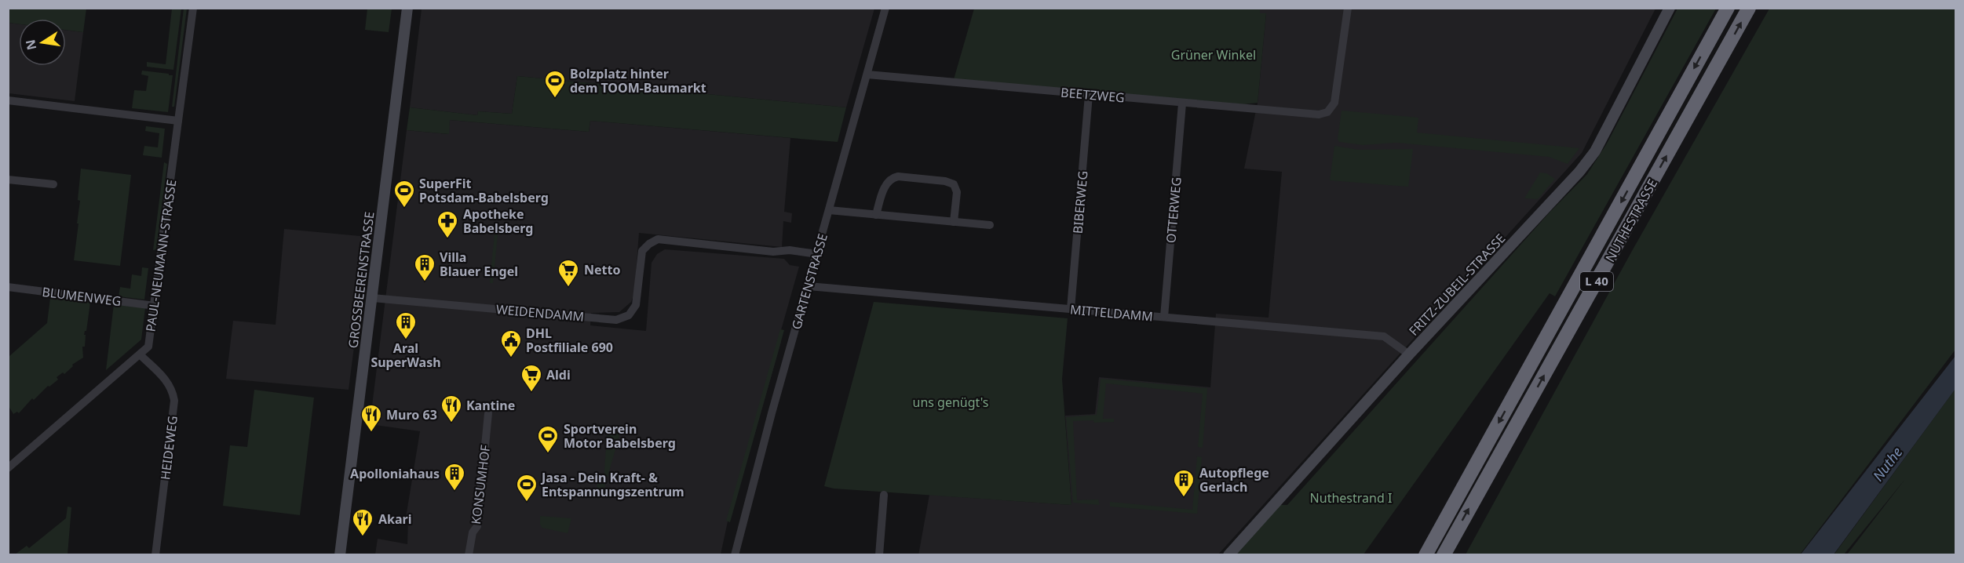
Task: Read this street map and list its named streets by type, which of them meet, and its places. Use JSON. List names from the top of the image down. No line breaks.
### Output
{"streets":{"highway":["NUTHESTRASSE","L 40"],"street":["BEETZWEG","BIBERWEG","OTTERWEG","PAUL-NEUMANN-STRASSE","GROSSBEERENSTRASSE","GARTENSTRASSE","FRITZ-ZUBEIL-STRASSE","BLUMENWEG","WEIDENDAMM","MITTELDAMM","HEIDEWEG","KONSUMHOF"]},"crossings":[["BEETZWEG","BIBERWEG"],["BEETZWEG","OTTERWEG"],["BEETZWEG","GARTENSTRASSE"],["BIBERWEG","MITTELDAMM"],["OTTERWEG","MITTELDAMM"],["PAUL-NEUMANN-STRASSE","BLUMENWEG"],["PAUL-NEUMANN-STRASSE","HEIDEWEG"],["GROSSBEERENSTRASSE","WEIDENDAMM"],["GARTENSTRASSE","WEIDENDAMM"],["GARTENSTRASSE","MITTELDAMM"],["FRITZ-ZUBEIL-STRASSE","MITTELDAMM"]],"water":["Nuthe"],"parks":["Grüner Winkel","uns genügt's","Nuthestrand I"],"places":{"sports":["Bolzplatz hinter dem TOOM-Baumarkt","SuperFit Potsdam-Babelsberg","Sportverein Motor Babelsberg","Jasa - Dein Kraft- & Entspannungszentrum"],"pharmacy":["Apotheke Babelsberg"],"building":["Villa Blauer Engel","Aral SuperWash","Apolloniahaus","Autopflege Gerlach"],"supermarket":["Netto","Aldi"],"public building":["DHL Postfiliale 690"],"restaurant":["Kantine","Muro 63","Akari"]},"north":"left"}
